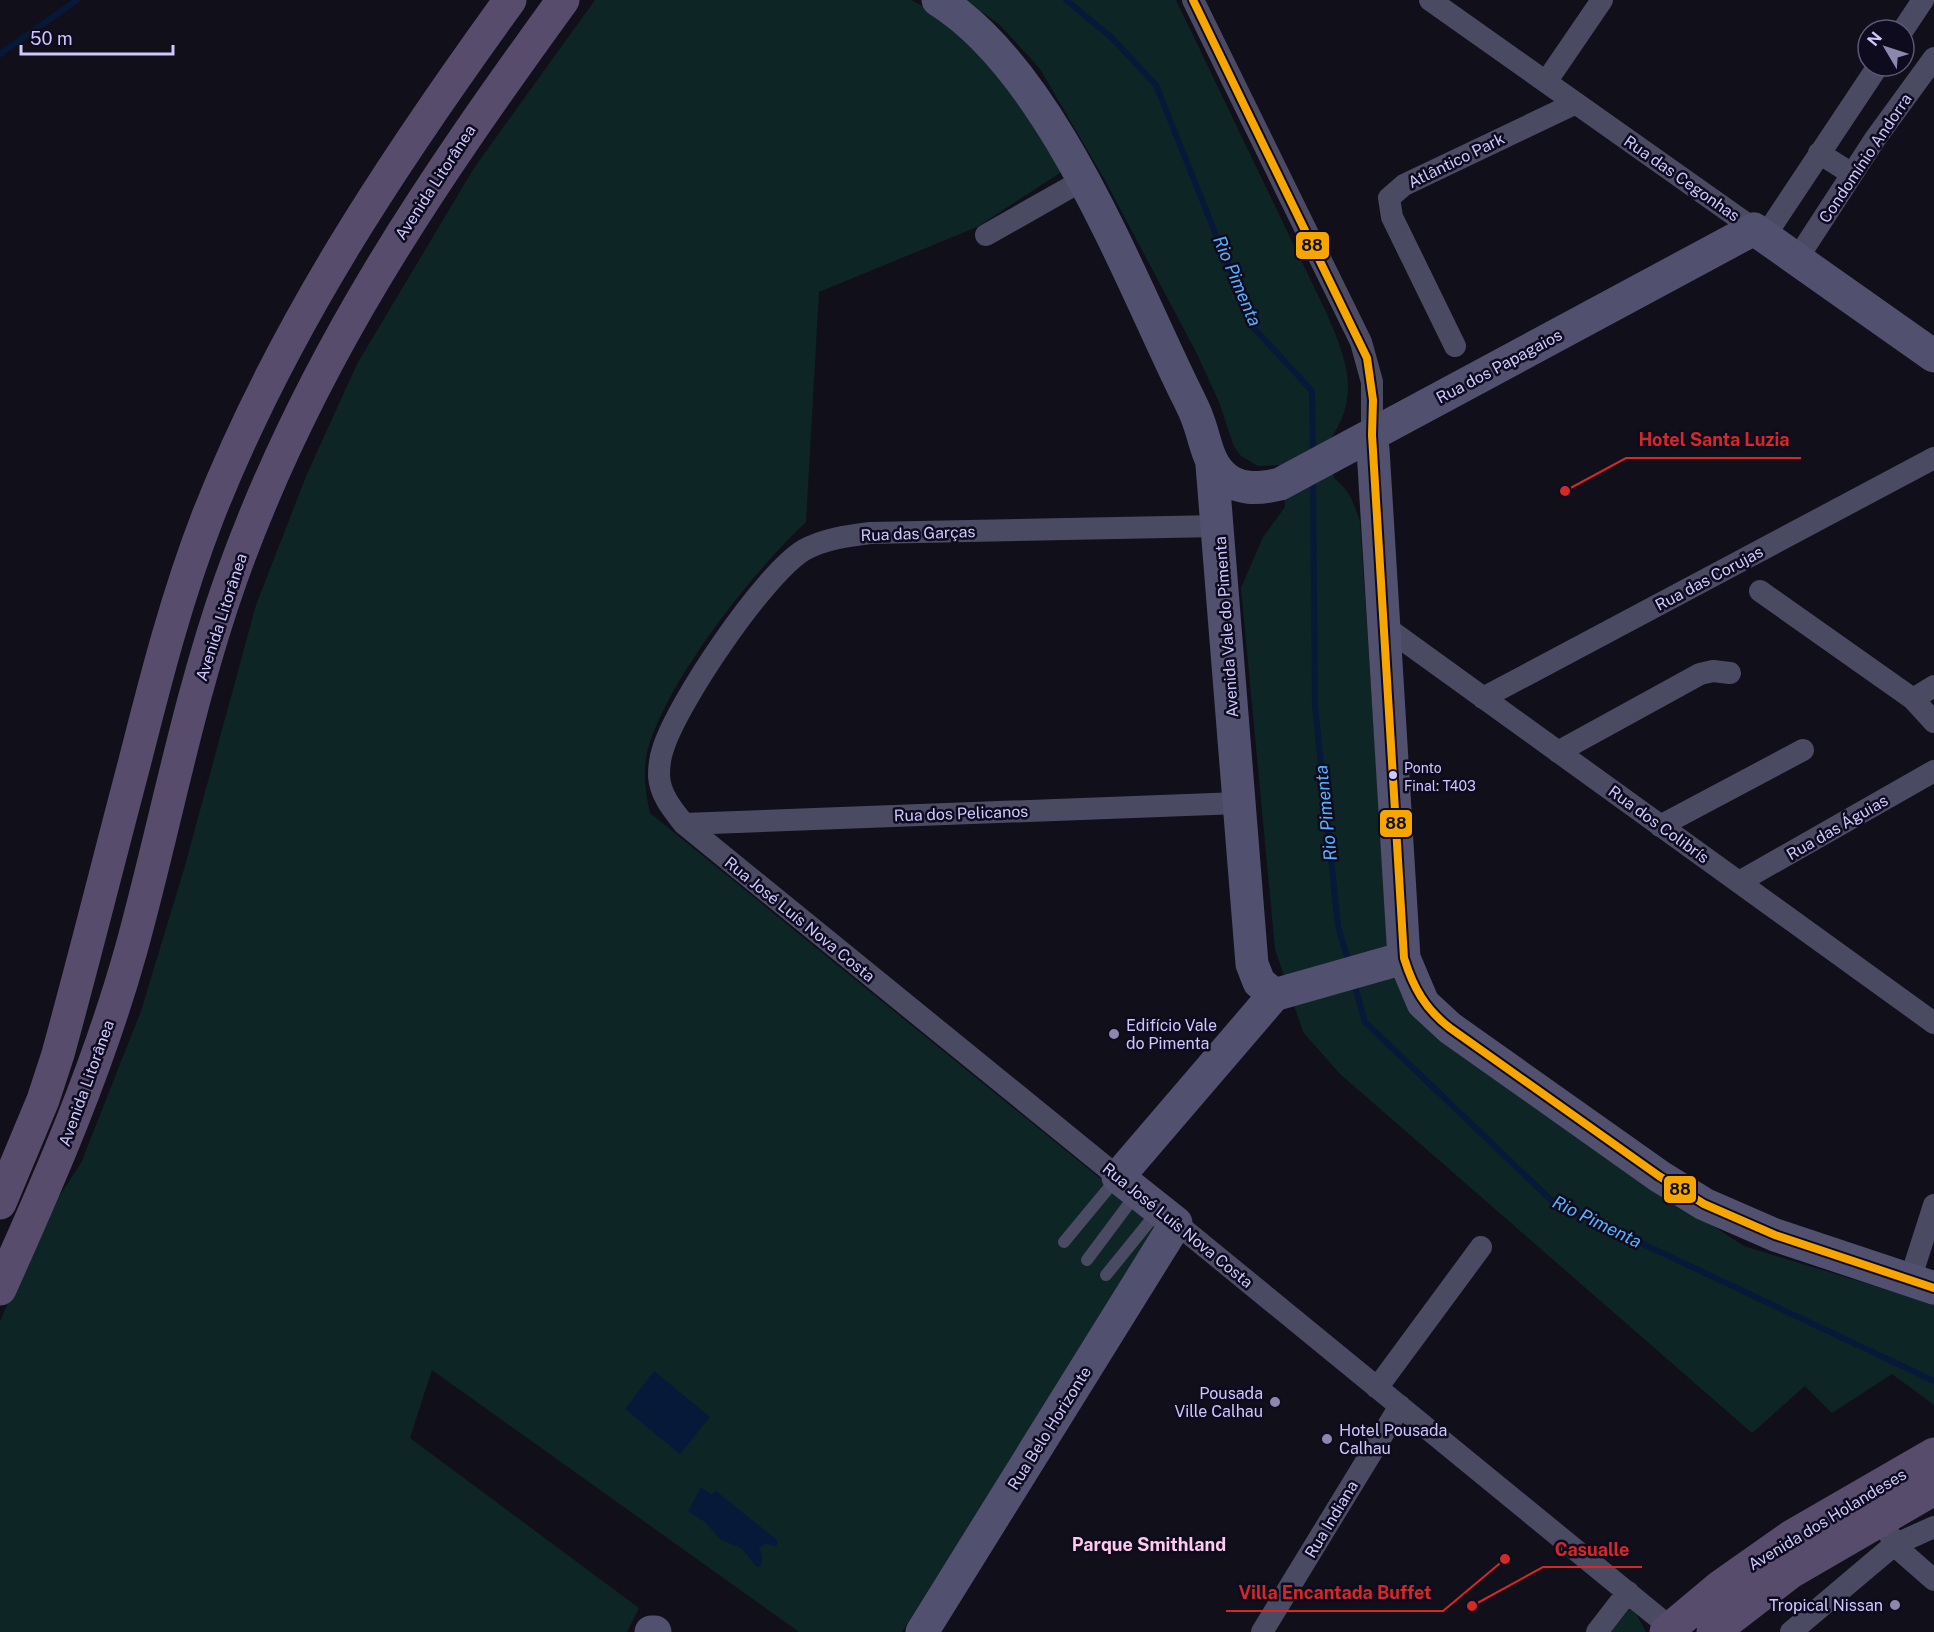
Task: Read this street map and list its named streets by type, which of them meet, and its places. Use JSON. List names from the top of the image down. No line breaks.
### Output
{"streets":{"main road":["Avenida Litorânea","Avenida dos Holandeses"],"street":["Condomínio Andorra","Atlântico Park","Rua das Cegonhas","Rua dos Papagaios","Rua das Garças","Rua das Corujas","Avenida Vale do Pimenta","Rua dos Pelicanos","Rua dos Colibrís","Rua das Águias","Rua José Luís Nova Costa","Rua Belo Horizonte","Rua Indiana"]},"crossings":[["Condomínio Andorra","Rua das Cegonhas"],["Atlântico Park","Rua das Cegonhas"],["Rua das Cegonhas","Rua dos Papagaios"],["Rua dos Papagaios","Avenida Vale do Pimenta"],["Rua das Garças","Avenida Vale do Pimenta"],["Rua das Garças","Rua dos Pelicanos"],["Rua das Garças","Rua José Luís Nova Costa"],["Rua das Corujas","Rua dos Colibrís"],["Avenida Vale do Pimenta","Rua dos Pelicanos"],["Avenida Vale do Pimenta","Rua Belo Horizonte"],["Rua dos Pelicanos","Rua José Luís Nova Costa"],["Rua dos Colibrís","Rua das Águias"],["Rua José Luís Nova Costa","Rua Belo Horizonte"],["Rua José Luís Nova Costa","Rua Indiana"],["Rua José Luís Nova Costa","Avenida dos Holandeses"]],"districts":["Parque Smithland"],"water":["Rio Pimenta"],"places":["Hotel Santa Luzia","Ponto Final: T403","Edifício Vale do Pimenta","Pousada Ville Calhau","Hotel Pousada Calhau","Villa Encantada Buffet","Tropical Nissan","Casualle"],"lines":["transit line 88"],"scale_bar":"50 m","north":"top left"}
